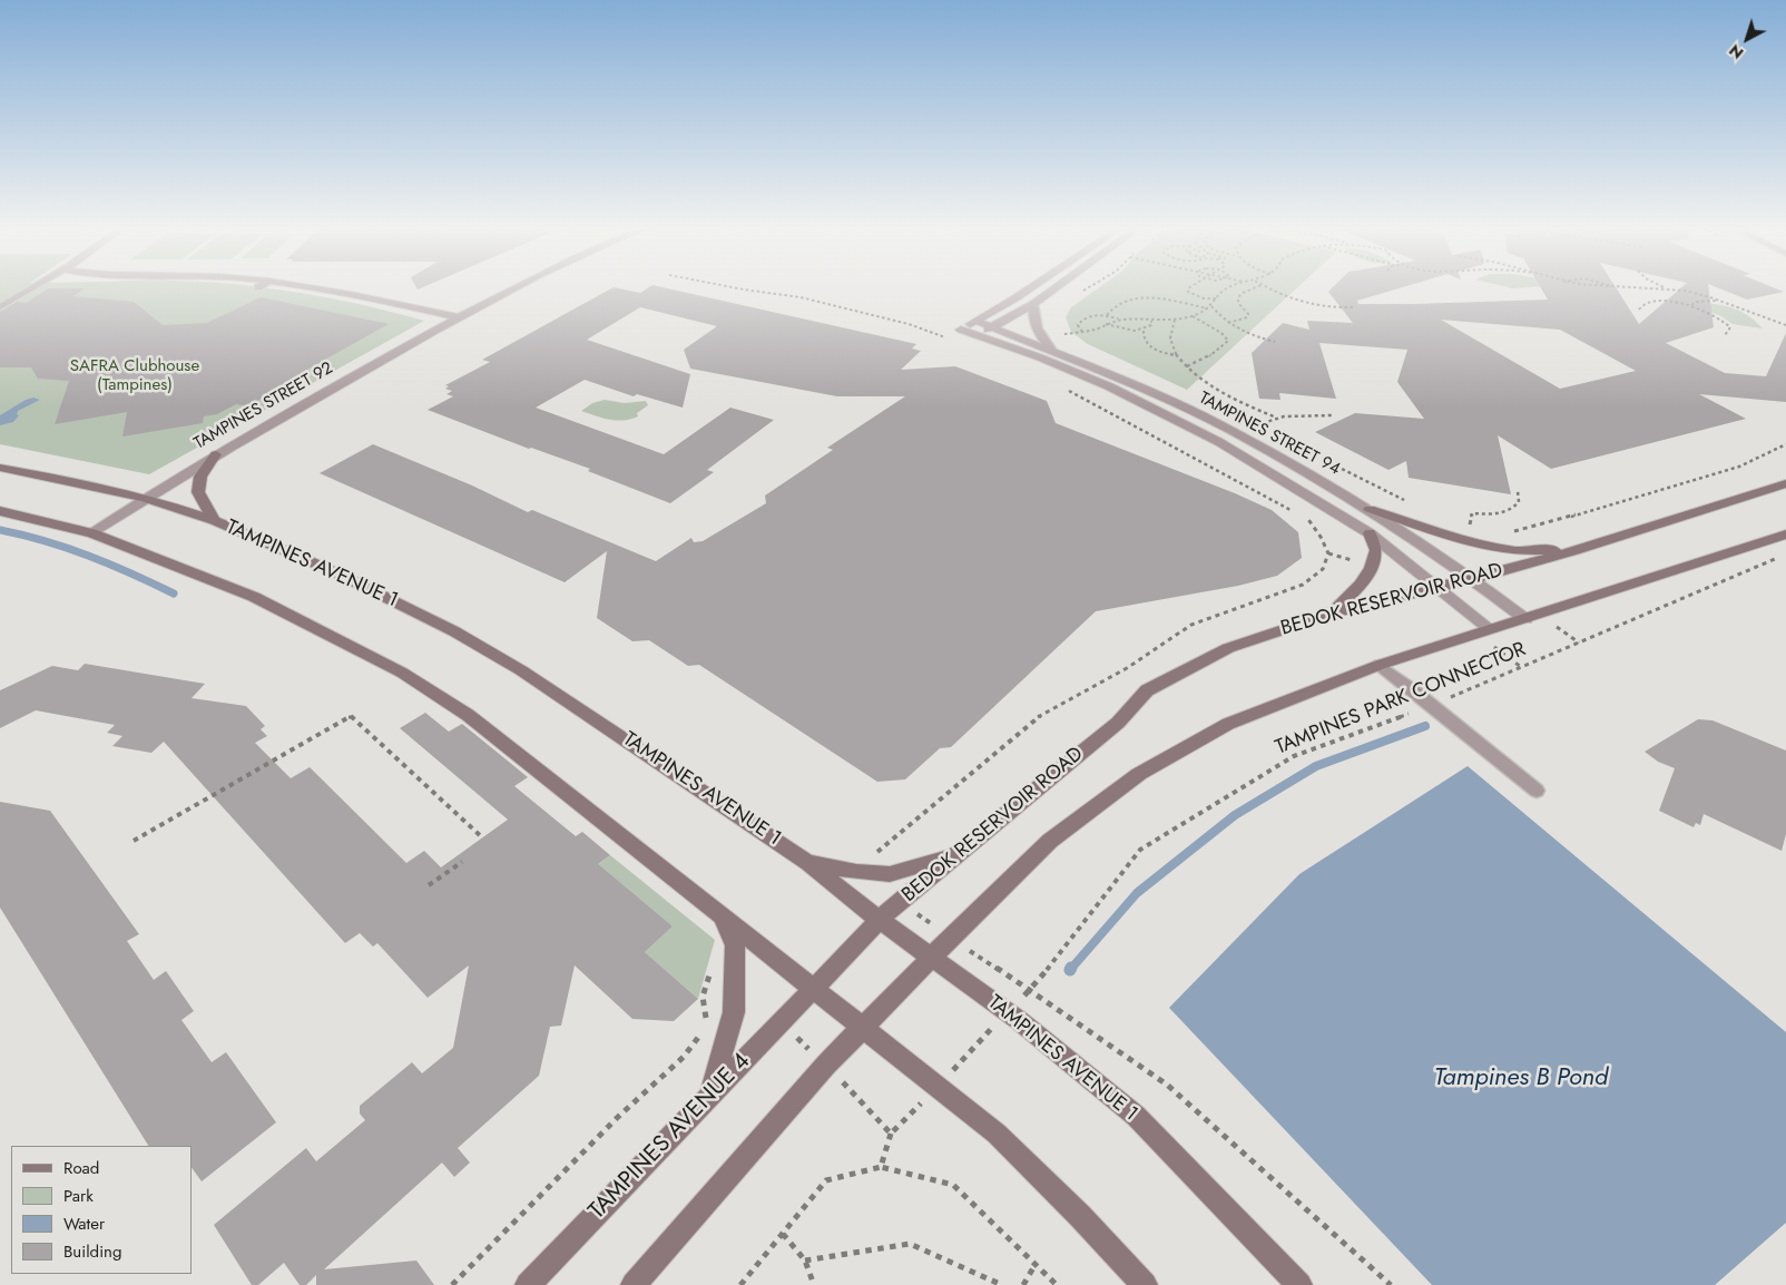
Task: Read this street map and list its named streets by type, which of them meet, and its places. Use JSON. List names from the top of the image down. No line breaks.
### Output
{"streets":{"main road":["TAMPINES AVENUE 1","BEDOK RESERVOIR ROAD","TAMPINES AVENUE 4"],"street":["TAMPINES STREET 92","TAMPINES STREET 94"],"path":["TAMPINES PARK CONNECTOR"]},"crossings":[["TAMPINES STREET 92","TAMPINES AVENUE 1"],["TAMPINES STREET 94","BEDOK RESERVOIR ROAD"],["TAMPINES AVENUE 1","BEDOK RESERVOIR ROAD"],["BEDOK RESERVOIR ROAD","TAMPINES AVENUE 4"]],"water":["Tampines B Pond"],"parks":["SAFRA Clubhouse (Tampines)"],"legend":["Road","Park","Water","Building"],"north":"bottom left"}
